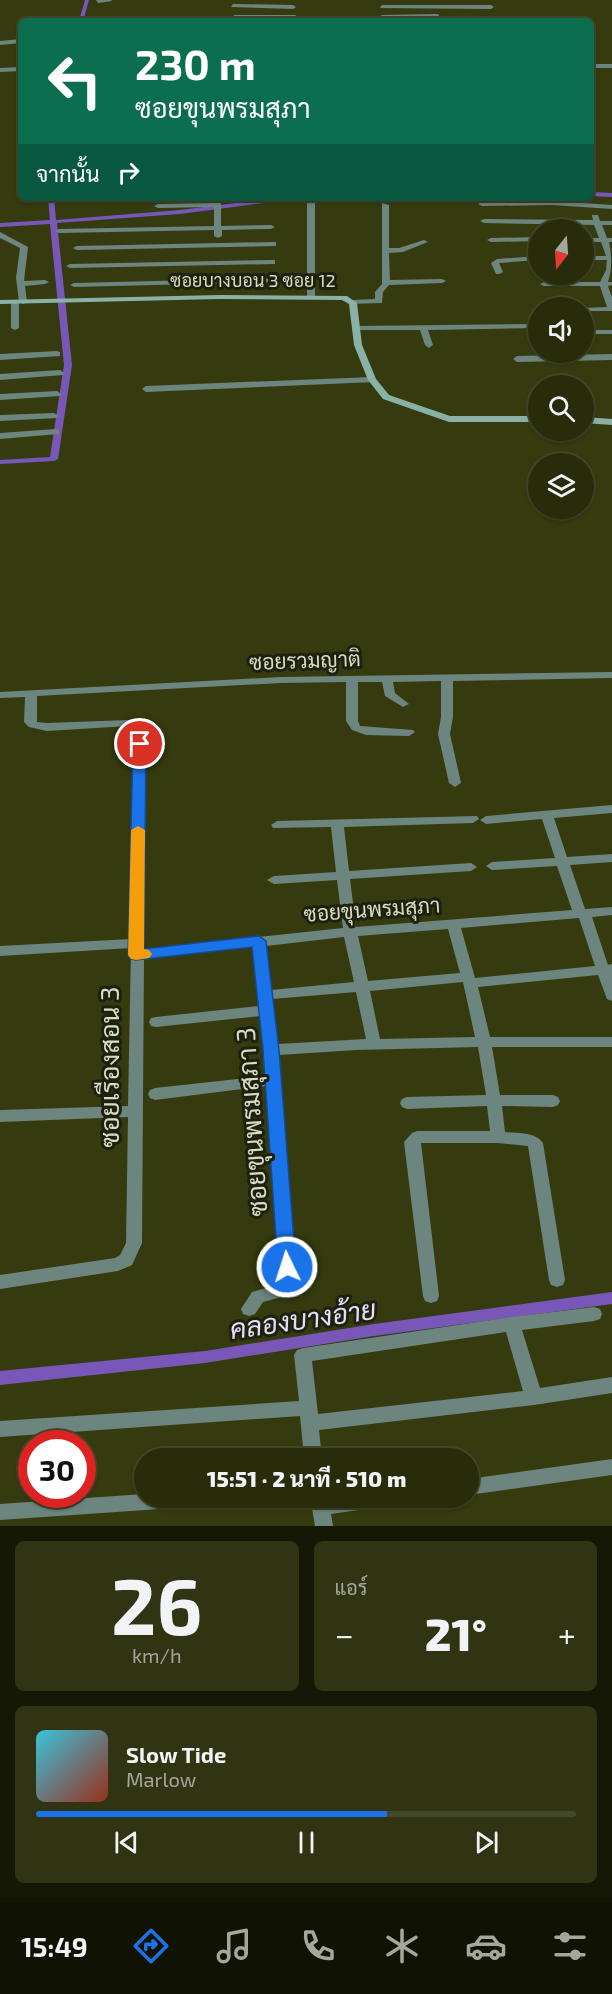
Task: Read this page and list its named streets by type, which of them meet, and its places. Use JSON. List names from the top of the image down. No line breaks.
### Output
{"streets":{"street":["ซอยบางบอน 3 ซอย 12","ซอยรวมญาติ","ซอยขุนพรมสุภา","ซอยเรืองสอน 3","ซอยขุนพรมสุภา 3"]},"crossings":[["ซอยขุนพรมสุภา","ซอยเรืองสอน 3"],["ซอยขุนพรมสุภา","ซอยขุนพรมสุภา 3"]],"water":["คลองบางอ้าย"],"north":"bottom","page":{"turn":["230 m","ซอยขุนพรมสุภา"],"then":"จากนั้น","limit":"30","trip":"15:51 · 2 นาที · 510 m","tile":[["26","km/h"],"แอร์"],"heat":["−","21°","+"],"song":["Slow Tide","Marlow"],"tabs":"15:49"}}
